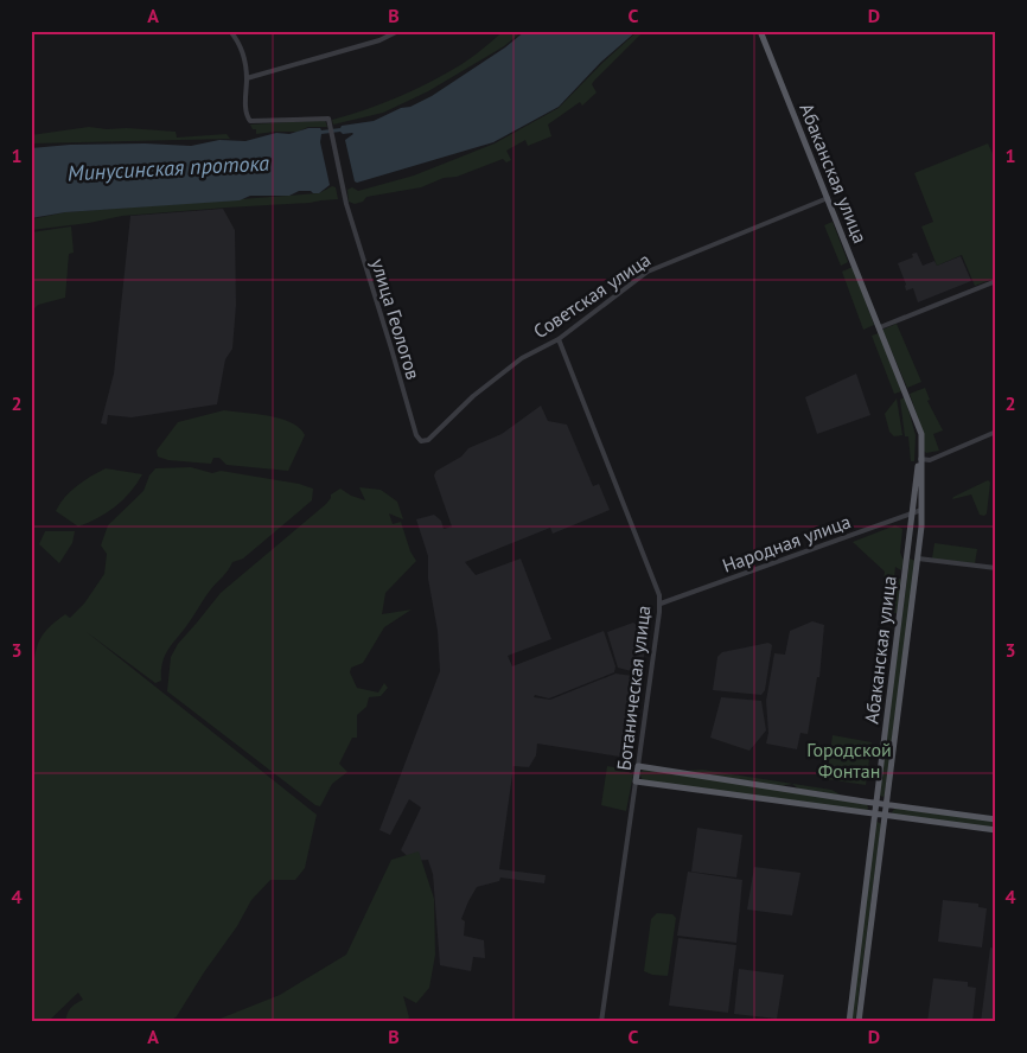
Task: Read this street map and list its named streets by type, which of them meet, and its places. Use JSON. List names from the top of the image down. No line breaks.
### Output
{"streets":{"main road":["Абаканская улица","Ботаническая улица"],"street":["Советская улица","улица Геологов","Народная улица"]},"crossings":[["Абаканская улица","Советская улица"],["Абаканская улица","Народная улица"],["Советская улица","улица Геологов"],["Советская улица","Ботаническая улица"],["Народная улица","Ботаническая улица"]],"water":["Минусинская протока"],"parks":["Городской Фонтан"],"grid":{"columns":["A","B","C","D"],"rows":["1","2","3","4"]}}
